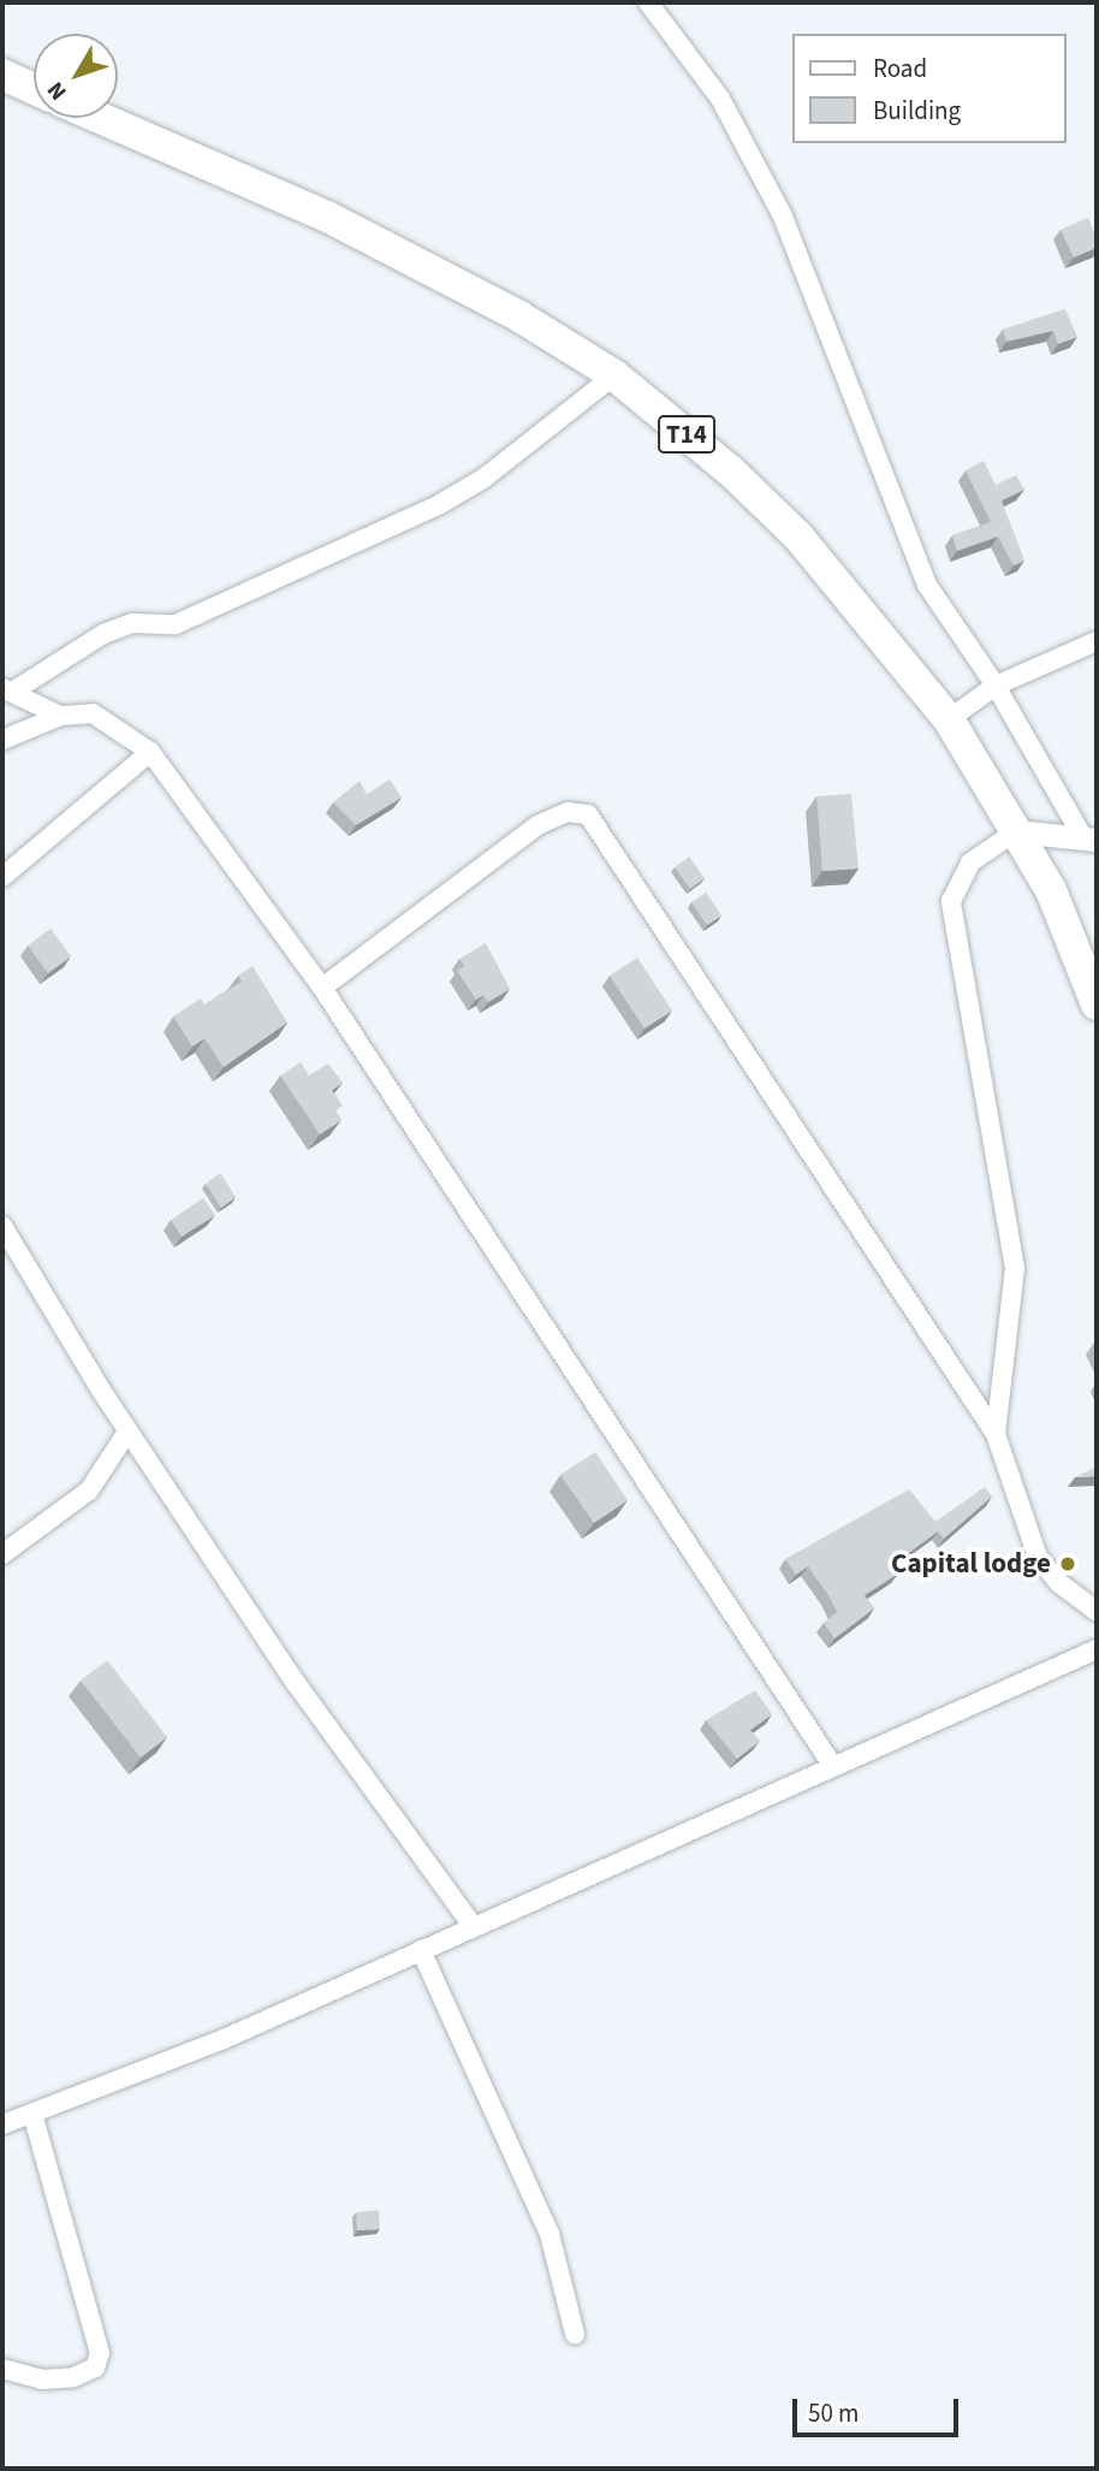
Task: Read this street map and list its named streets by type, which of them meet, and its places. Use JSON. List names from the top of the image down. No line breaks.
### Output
{"streets":{"highway":["T14"]},"places":["Capital lodge"],"legend":["Road","Building"],"scale_bar":"50 m","north":"bottom left"}
